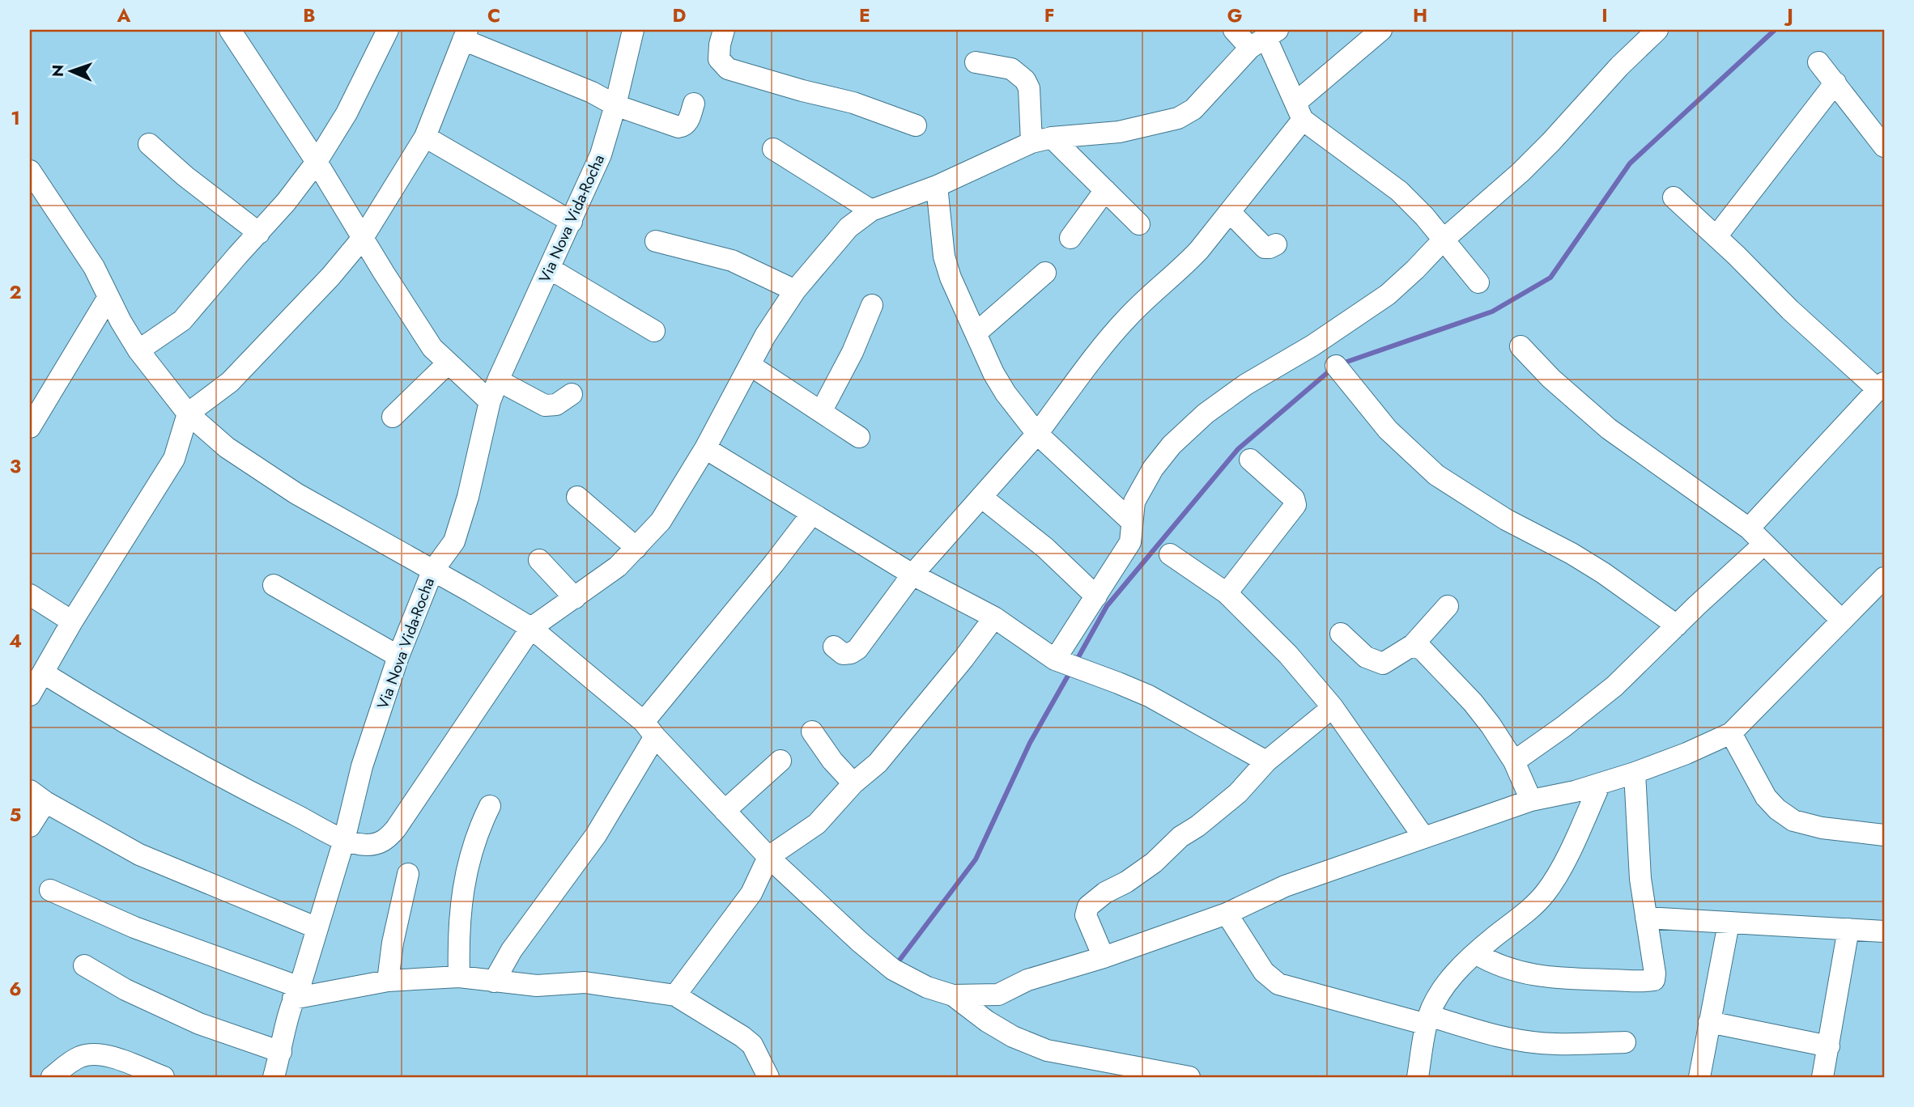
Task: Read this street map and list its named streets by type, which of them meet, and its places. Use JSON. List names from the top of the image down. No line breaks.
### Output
{"streets":{"street":["Via Nova Vida-Rocha"]},"north":"left","grid":{"columns":["A","B","C","D","E","F","G","H","I","J"],"rows":["1","2","3","4","5","6"]}}
